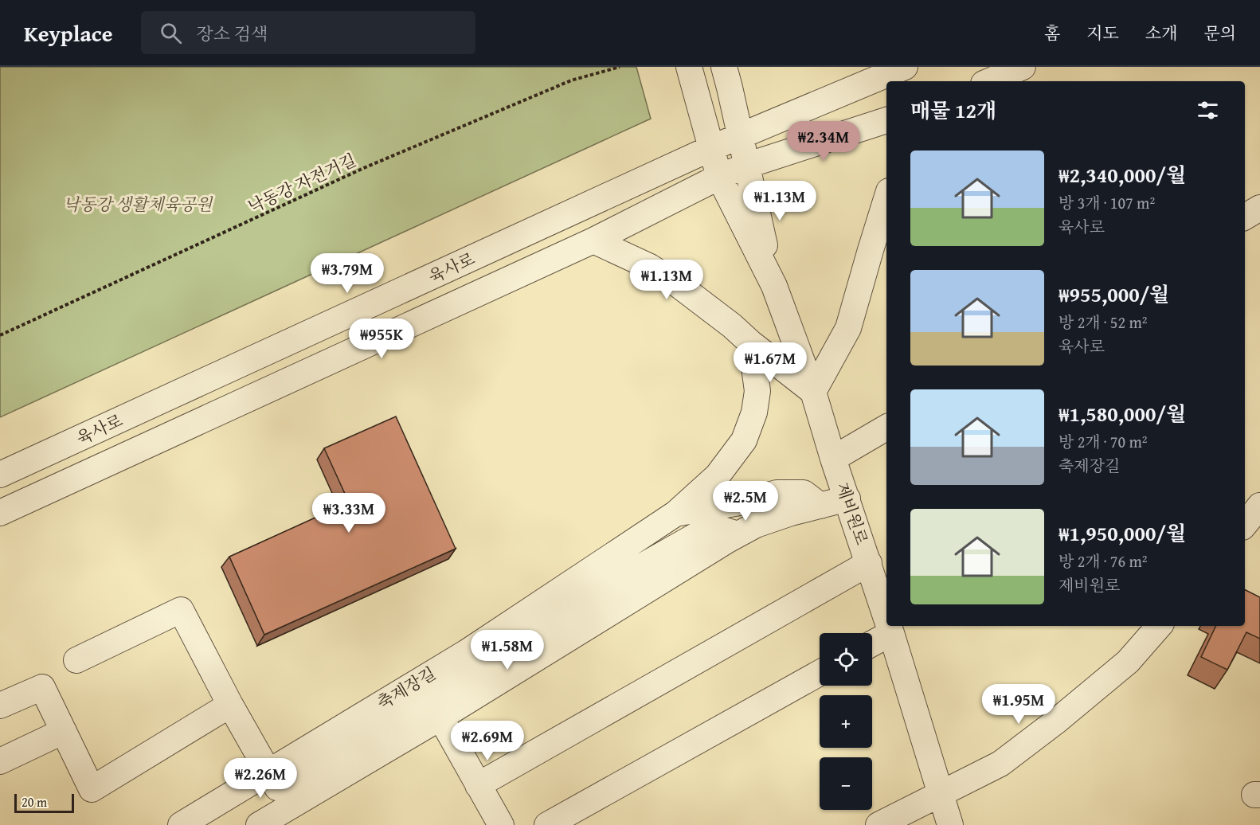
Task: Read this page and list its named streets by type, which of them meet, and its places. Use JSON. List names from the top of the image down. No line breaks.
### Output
{"streets":{"street":["육사로","제비원로","축제장길"],"path":["낙동강 자전거길"]},"crossings":[["육사로","제비원로"]],"parks":["낙동강 생활체육공원"],"scale_bar":"20 m","page":{"header":"Keyplace","search":"장소 검색","nav":["홈","지도","소개","문의"],"heading":"매물 12개","price":["₩2.34M","₩1.13M","₩3.79M","₩1.13M","₩955K","₩1.67M","₩2.5M","₩3.33M","₩1.58M","₩1.95M","₩2.69M","₩2.26M"],"list":[{"name":"₩2,340,000/월","note":"방 3개 · 107 m² · 육사로"},{"name":"₩955,000/월","note":"방 2개 · 52 m² · 육사로"},{"name":"₩1,580,000/월","note":"방 2개 · 70 m² · 축제장길"},{"name":"₩1,950,000/월","note":"방 2개 · 76 m² · 제비원로"}],"map_buttons":["+","−"],"scale":"20 m"}}
